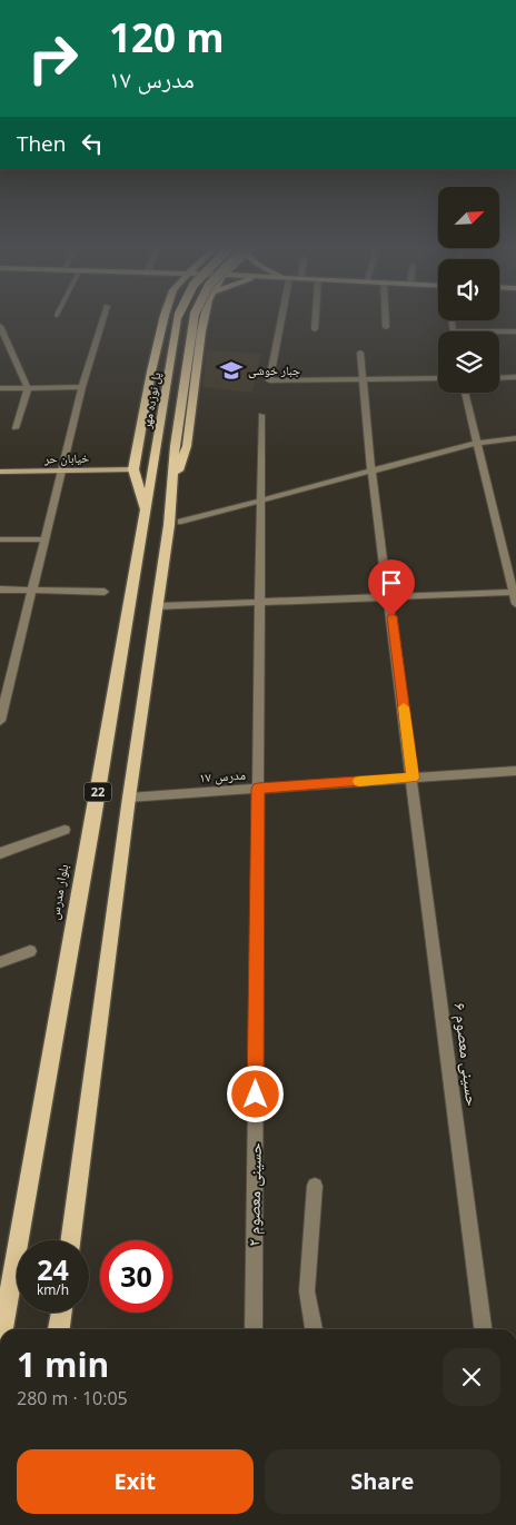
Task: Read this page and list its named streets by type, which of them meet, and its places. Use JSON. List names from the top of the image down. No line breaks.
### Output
{"streets":{"main road":["پل نوزده مهر","22","بلوار مدرس"],"street":["خیابان حر","مدرس ۱۷","حسینی معصوم ۶","حسینی معصوم ۲"]},"crossings":[["پل نوزده مهر","بلوار مدرس"],["مدرس ۱۷","حسینی معصوم ۶"],["مدرس ۱۷","حسینی معصوم ۲"]],"places":{"school or university":["جبار خوشی"]},"north":"top right","page":{"turn":["120 m","مدرس ۱۷"],"then":"Then","speed":"24 km/h","limit":"30","heading":["1 min","280 m · 10:05"],"buttons":["Exit","Share"]}}
